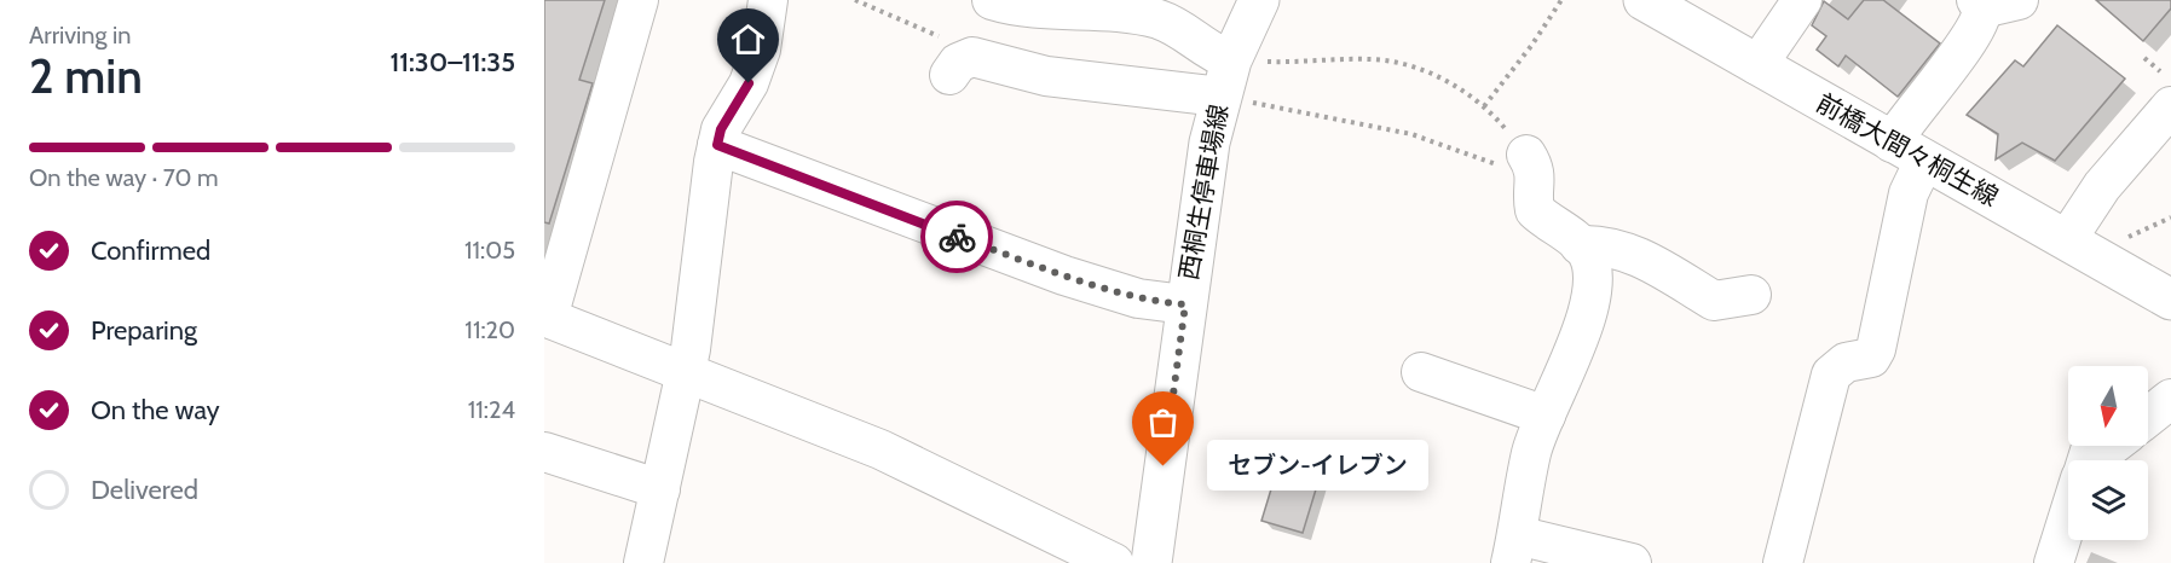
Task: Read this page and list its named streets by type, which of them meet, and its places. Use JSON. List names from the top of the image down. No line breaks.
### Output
{"streets":{"main road":["前橋大間々桐生線","西桐生停車場線"]},"places":["セブン-イレブン"],"north":"bottom","page":{"heading":["2 min","Arriving in","11:30–11:35"],"bar":"On the way · 70 m","list":[["Confirmed","11:05"],["Preparing","11:20"],["On the way","11:24"],"Delivered"],"bubble":"セブン-イレブン"}}
